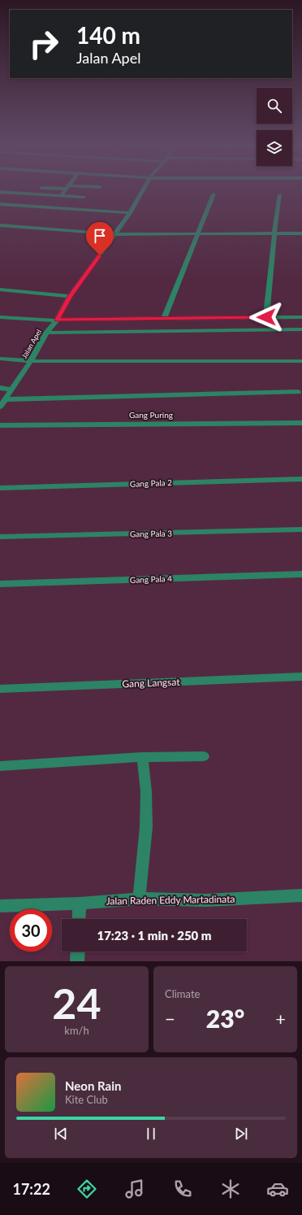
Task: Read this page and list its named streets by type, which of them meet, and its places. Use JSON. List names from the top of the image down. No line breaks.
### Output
{"streets":{"street":["Jalan Apel","Gang Puring","Gang Pala 2","Gang Pala 3","Gang Pala 4","Gang Langsat","Jalan Raden Eddy Martadinata"]},"page":{"turn":["140 m","Jalan Apel"],"limit":"30","trip":"17:23 · 1 min · 250 m","tile":[["24","km/h"],"Climate"],"heat":["−","23°","+"],"song":["Neon Rain","Kite Club"],"tabs":"17:22"}}
